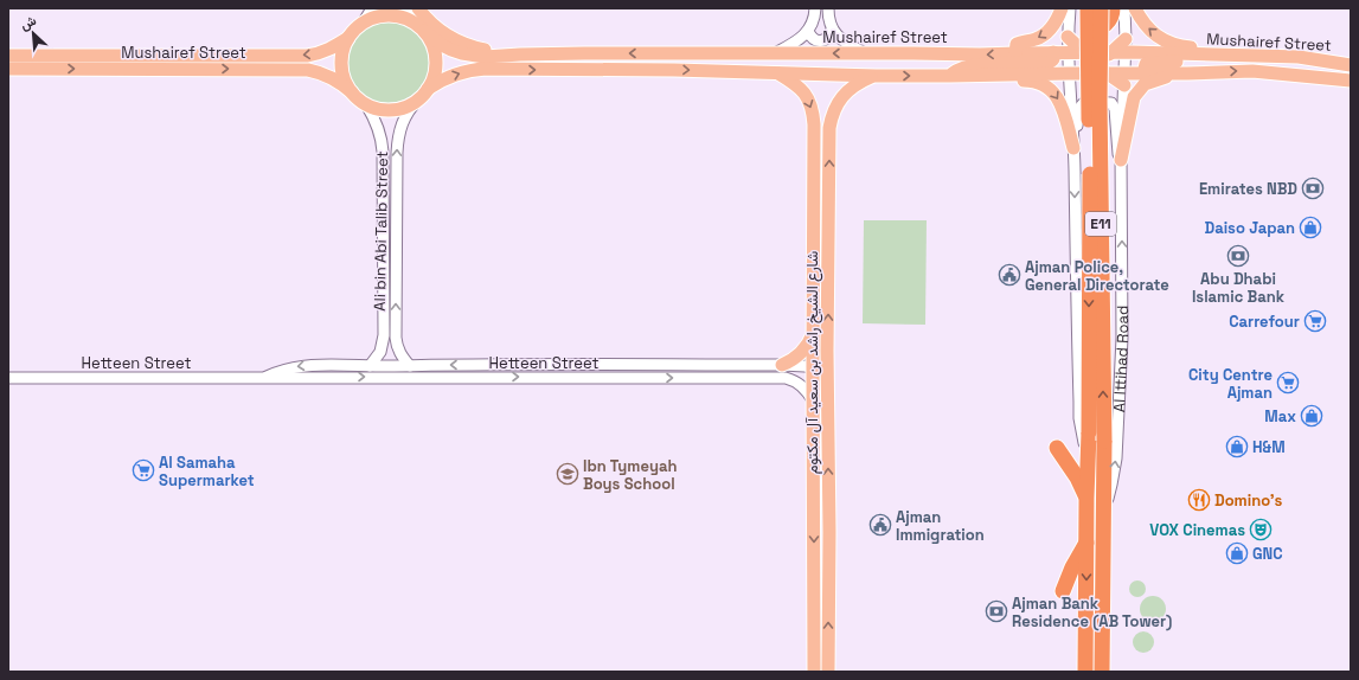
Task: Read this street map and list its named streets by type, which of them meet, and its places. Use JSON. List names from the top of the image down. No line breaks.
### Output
{"streets":{"highway":["E11","Al Ittihad Road"],"main road":["Mushairef Street","شارع الشيخ راشد بن سعيد آل مكتوم"],"street":["Ali bin Abi Talib Street","Hetteen Street"]},"crossings":[["Mushairef Street","Ali bin Abi Talib Street"],["Mushairef Street","Al Ittihad Road"],["Ali bin Abi Talib Street","Hetteen Street"],["Hetteen Street","شارع الشيخ راشد بن سعيد آل مكتوم"]],"places":{"bank":["Emirates NBD","Abu Dhabi Islamic Bank","Ajman Bank Residence (AB Tower)"],"shop":["Daiso Japan","Max","H&M","GNC"],"public building":["Ajman Police, General Directorate","Ajman Immigration"],"supermarket":["Carrefour","City Centre Ajman","Al Samaha Supermarket"],"school or university":["Ibn Tymeyah Boys School"],"restaurant":["Domino's"],"theatre":["VOX Cinemas"]},"north":"top left"}
